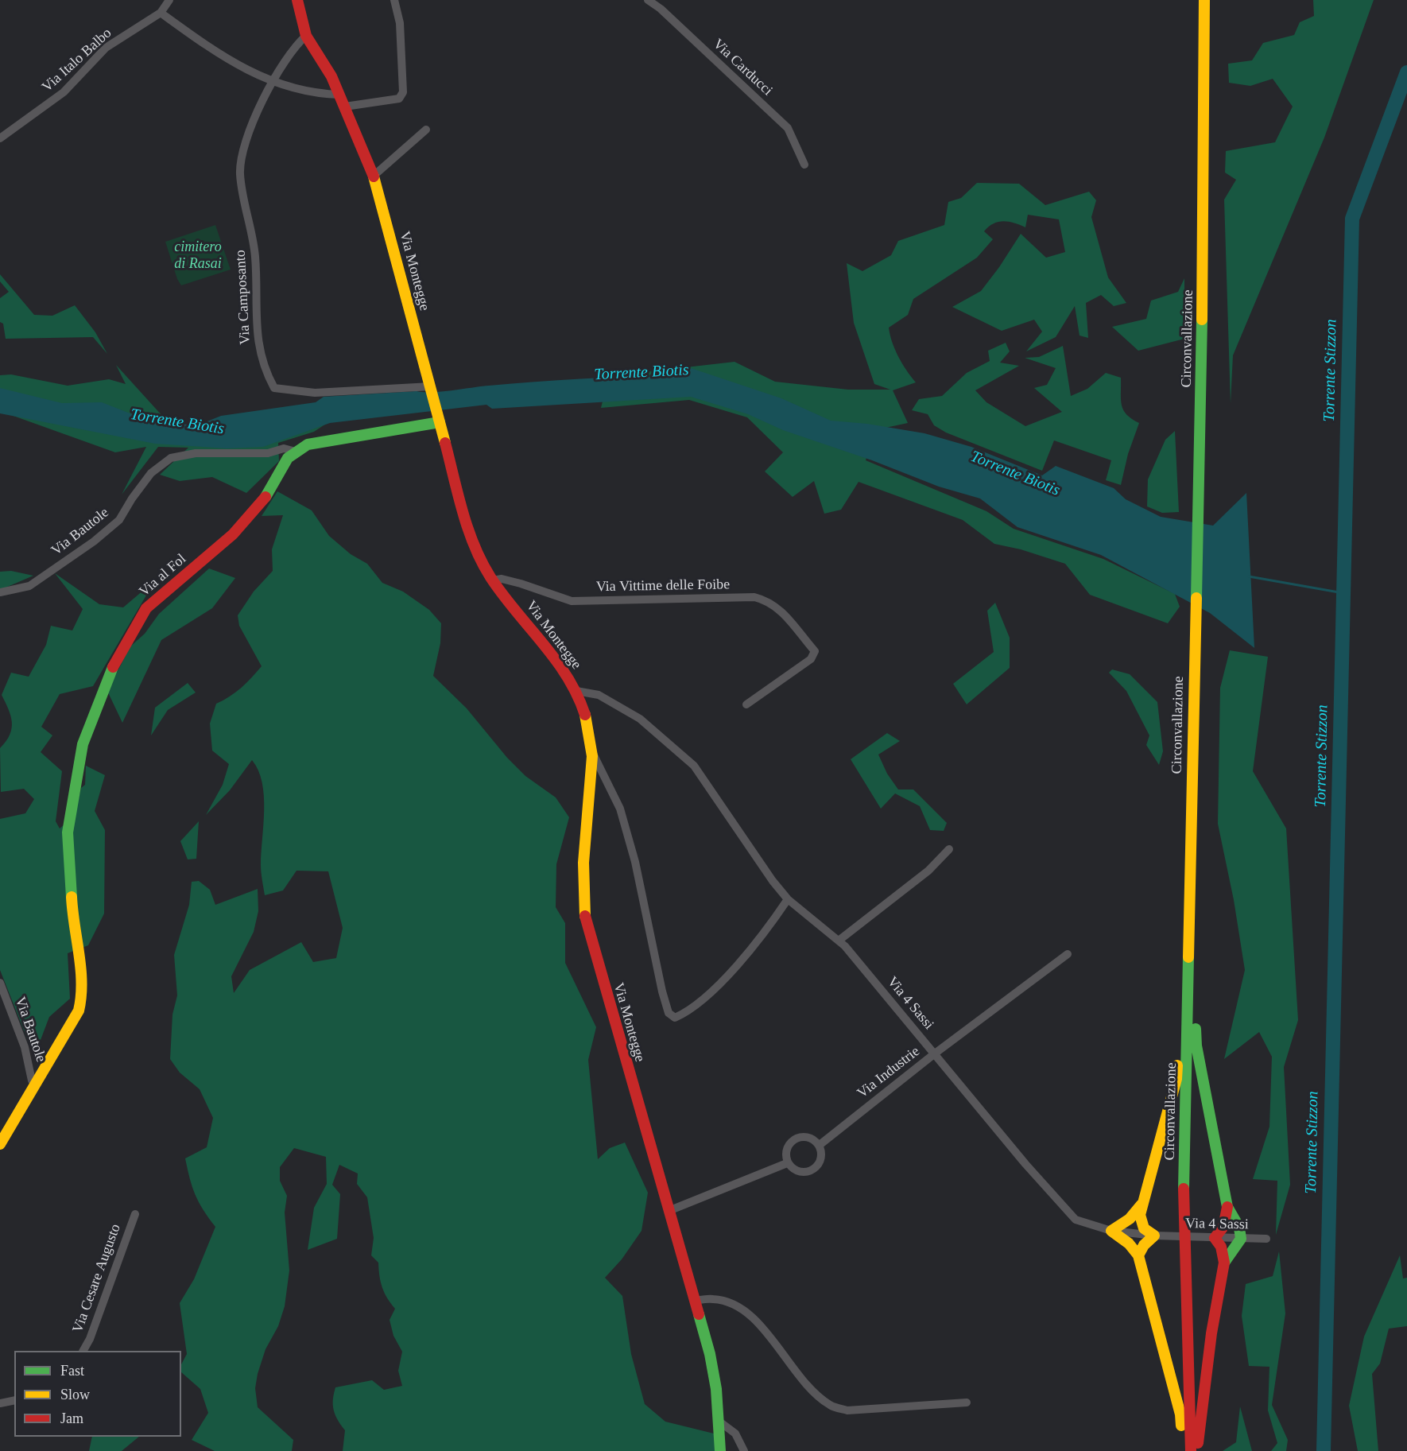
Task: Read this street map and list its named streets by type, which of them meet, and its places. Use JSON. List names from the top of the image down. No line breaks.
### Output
{"streets":{"main road":["Via Montegge","Circonvallazione","Via al Fol"],"street":["Via Italo Balbo","Via Carducci","Via Camposanto","Via Bautole","Via Vittime delle Foibe","Via 4 Sassi","Via Industrie","Via Cesare Augusto"]},"crossings":[["Via Montegge","Via Camposanto"],["Via Montegge","Via al Fol"],["Via Montegge","Via Vittime delle Foibe"],["Via Montegge","Via 4 Sassi"],["Via Bautole","Via al Fol"],["Via 4 Sassi","Via Industrie"]],"water":["Torrente Stizzon","Torrente Biotis"],"parks":["cimitero di Rasai"],"legend":["Fast","Slow","Jam"]}
